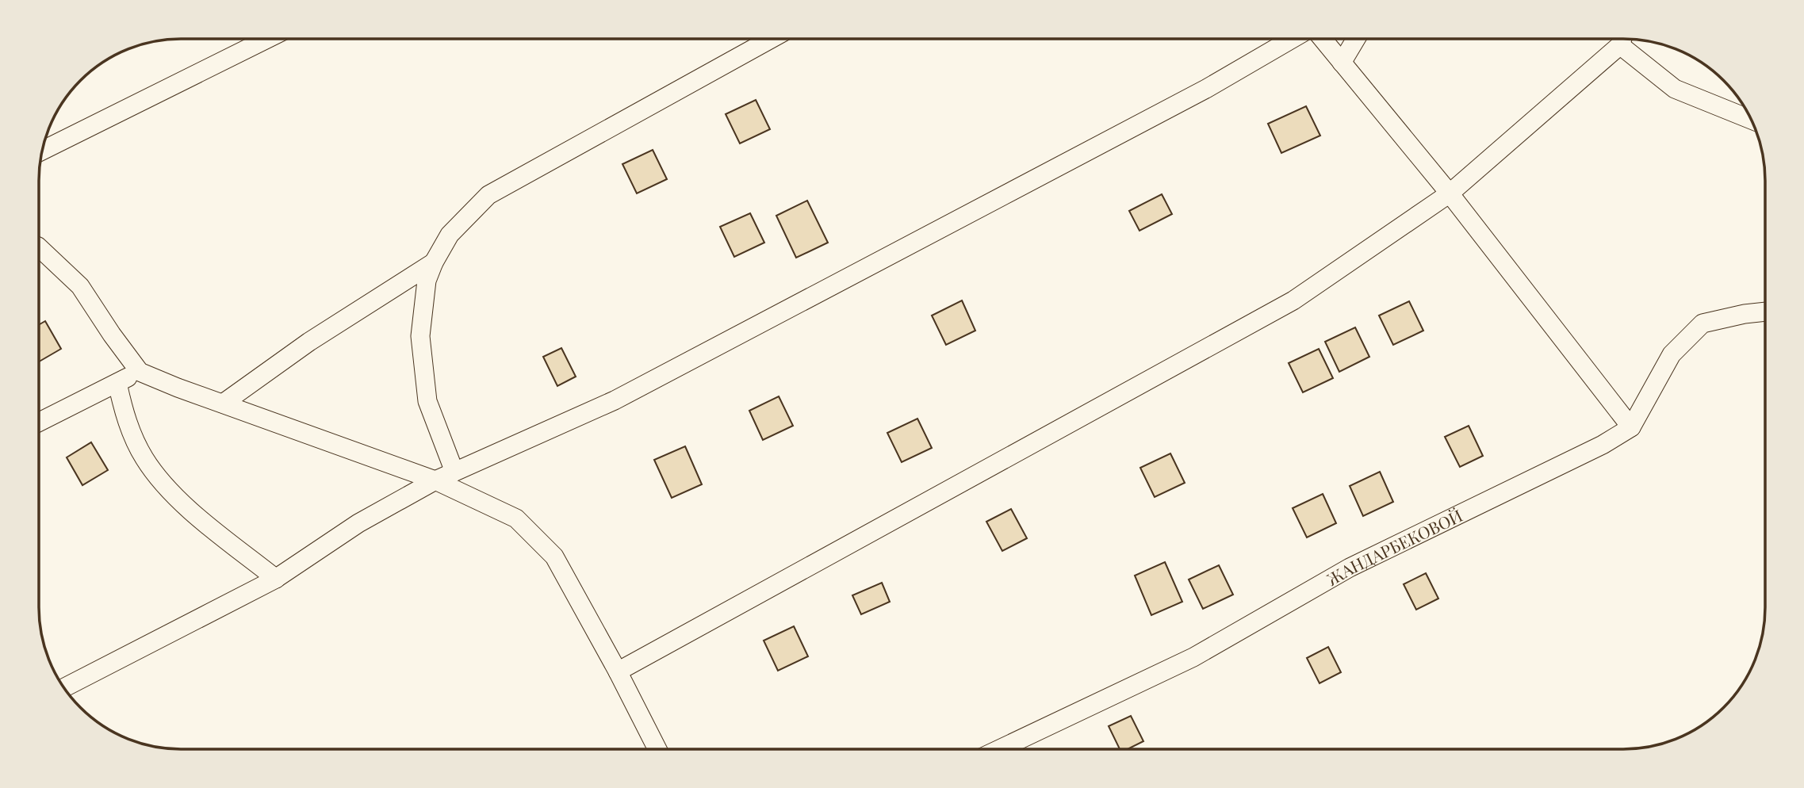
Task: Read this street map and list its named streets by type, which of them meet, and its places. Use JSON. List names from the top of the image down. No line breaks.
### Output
{"streets":{"street":["ЖАНДАРБЕКОВОЙ"]}}
